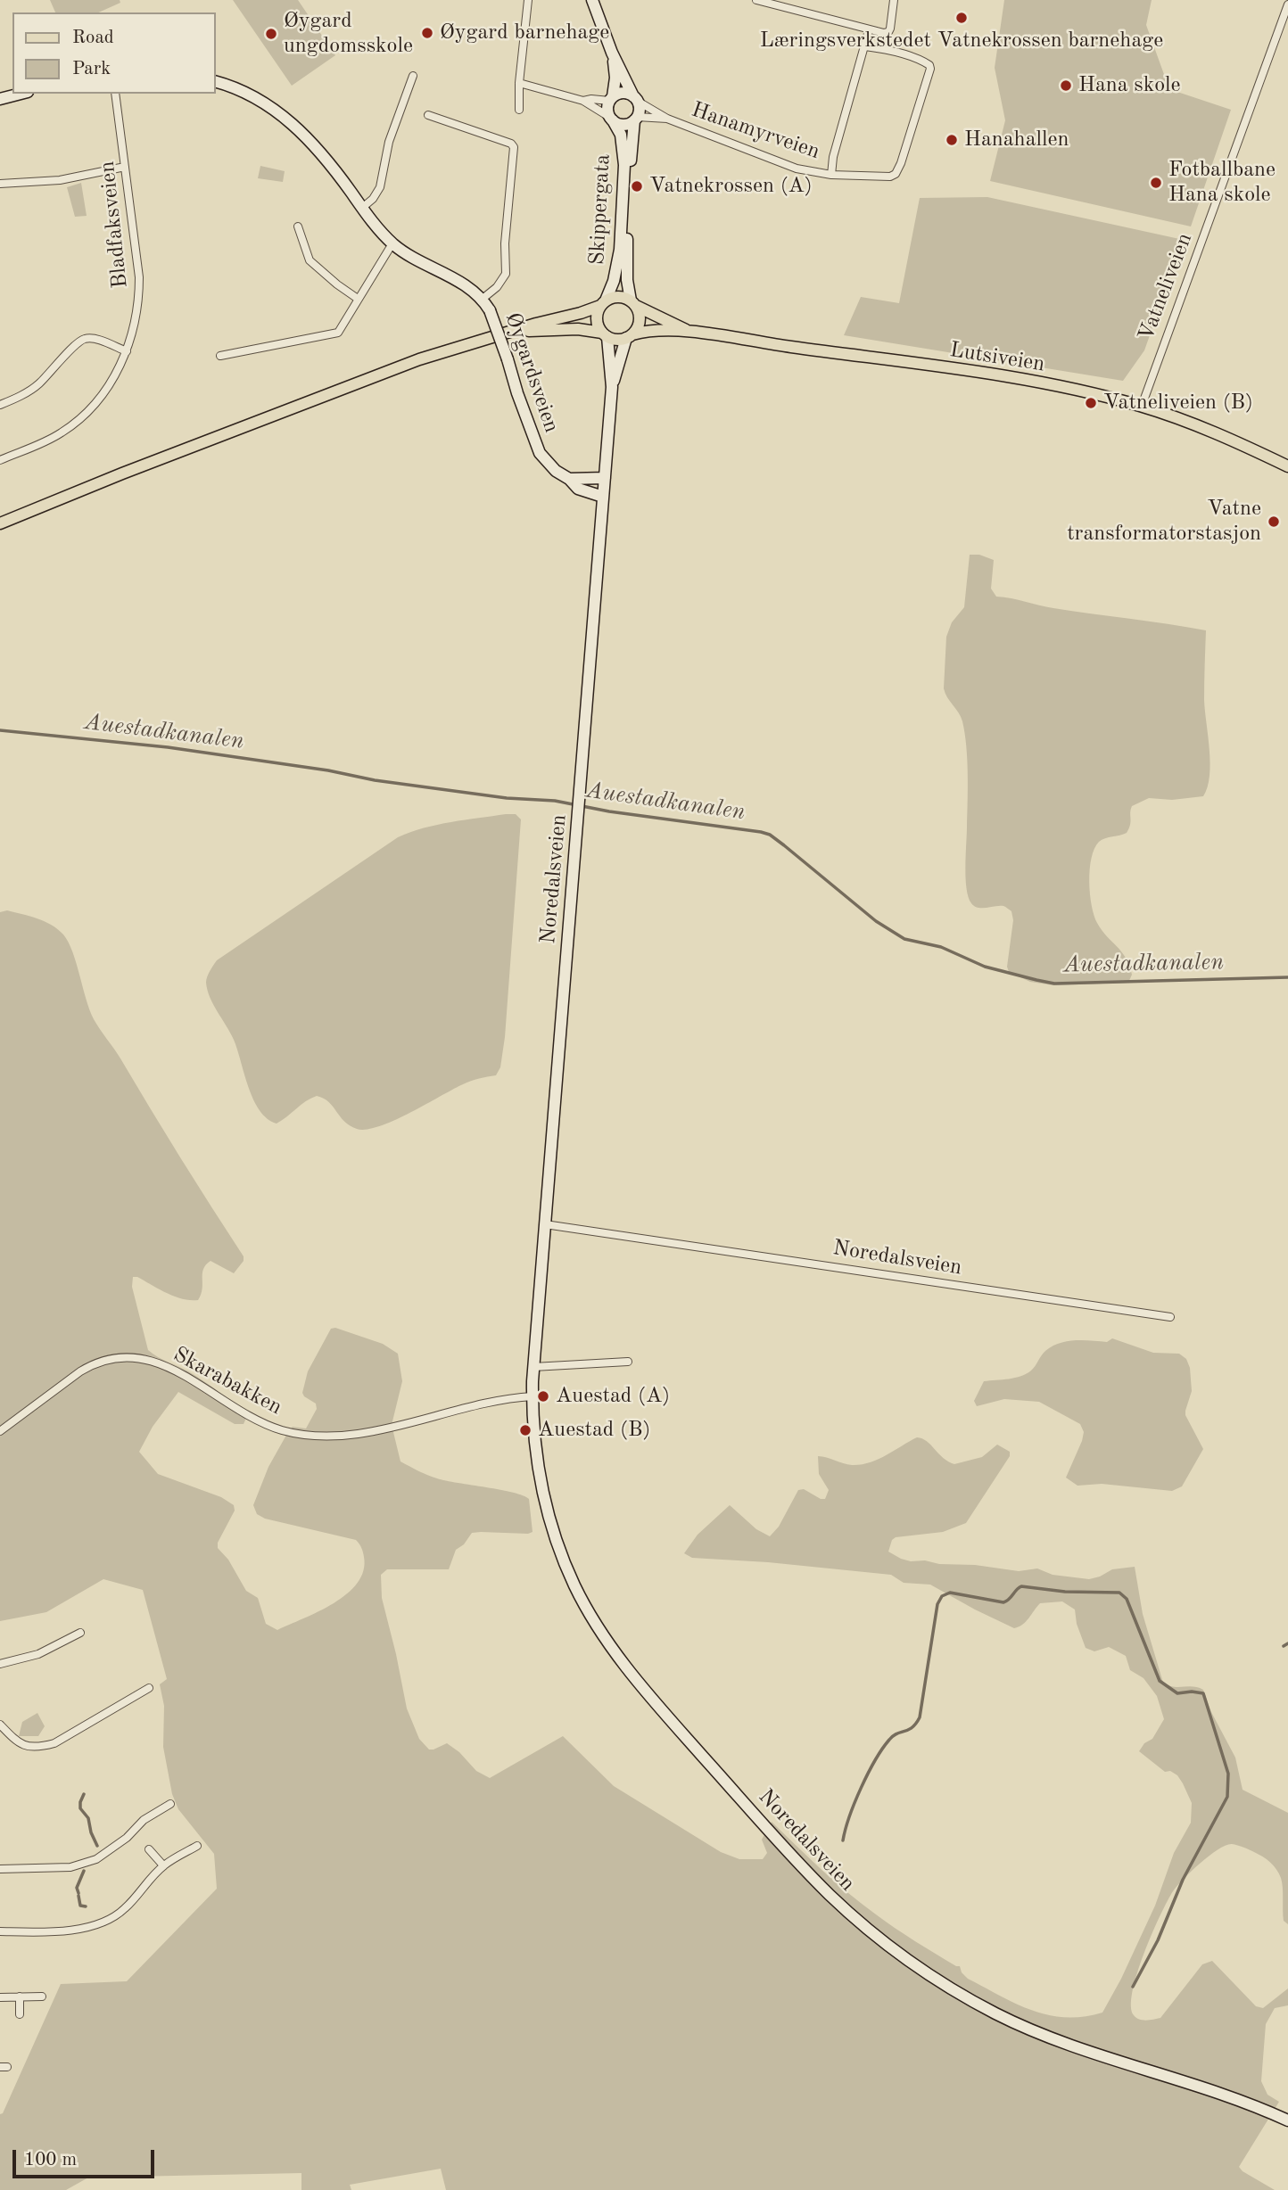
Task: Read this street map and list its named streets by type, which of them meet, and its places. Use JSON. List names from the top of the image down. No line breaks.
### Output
{"streets":{"main road":["Skippergata","Lutsiveien","Øygardsveien","Noredalsveien"],"street":["Hanamyrveien","Bladfaksveien","Vatneliveien","Skarabakken"]},"crossings":[["Hanamyrveien","Skippergata"],["Skippergata","Lutsiveien"],["Skippergata","Noredalsveien"],["Vatneliveien","Lutsiveien"],["Lutsiveien","Noredalsveien"],["Øygardsveien","Noredalsveien"],["Noredalsveien","Skarabakken"]],"water":["Auestadkanalen"],"places":["Læringsverkstedet Vatnekrossen barnehage","Øygard barnehage","Øygard ungdomsskole","Hana skole","Hanahallen","Fotballbane Hana skole","Vatnekrossen (A)","Vatneliveien (B)","Vatne transformatorstasjon","Auestad (A)","Auestad (B)"],"legend":["Road","Park"],"scale_bar":"100 m"}
